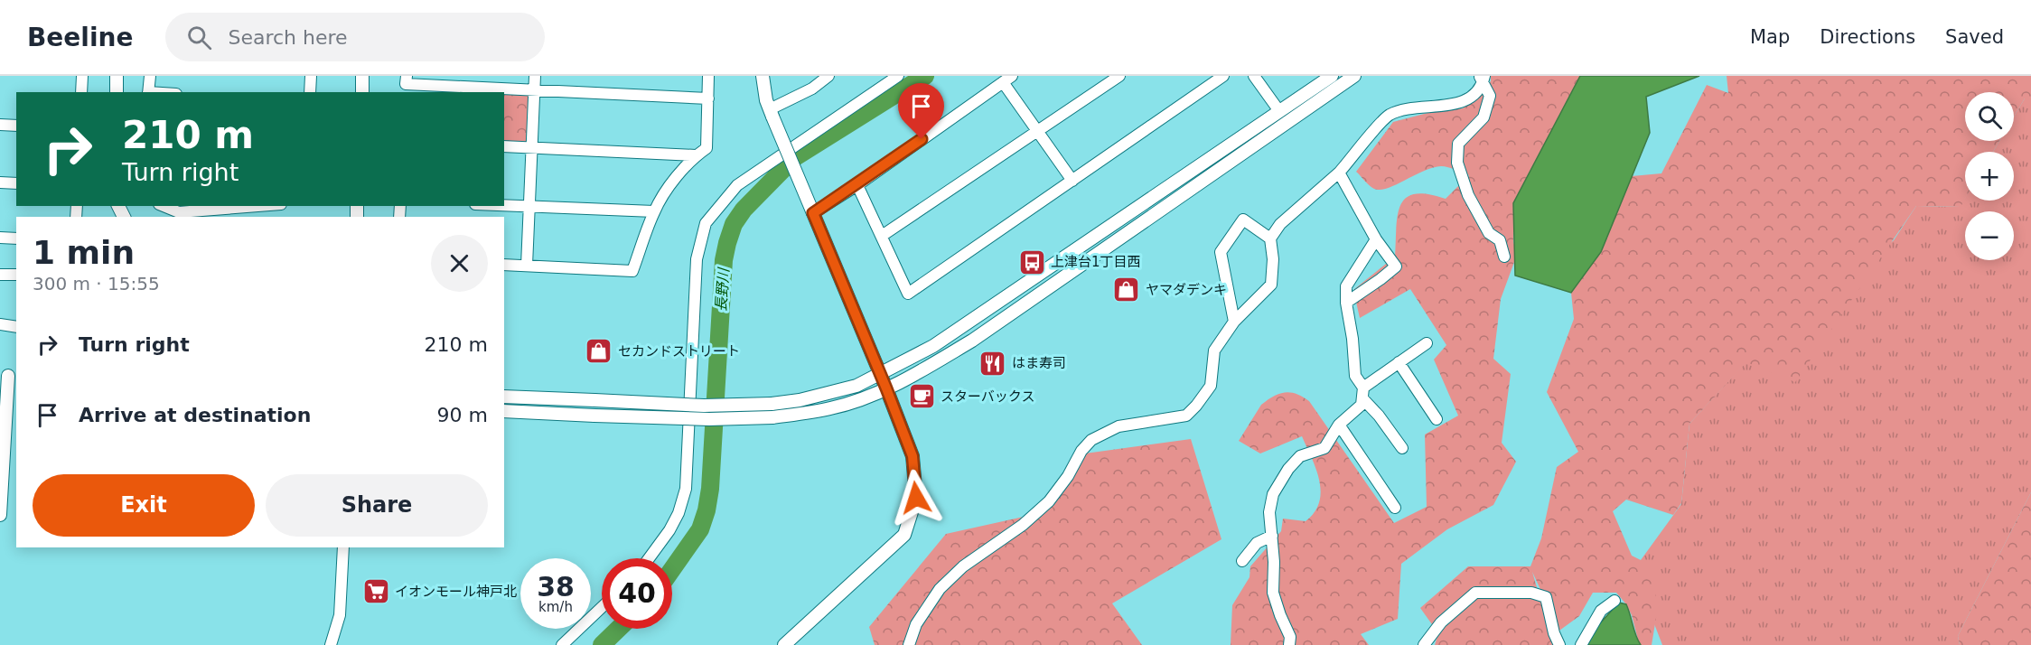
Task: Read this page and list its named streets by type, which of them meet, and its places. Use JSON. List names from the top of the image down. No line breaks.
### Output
{"water":["長野川"],"places":{"bus stop":["上津台1丁目西"],"shop":["ヤマダデンキ","セカンドストリート"],"restaurant":["はま寿司"],"cafe":["スターバックス"],"supermarket":["イオンモール神戸北"]},"page":{"header":"Beeline","search":"Search here","nav":["Map","Directions","Saved"],"map_buttons":["+","−"],"turn":["210 m","Turn right"],"heading":["1 min","300 m · 15:55"],"list":[{"name":"Turn right","value":"210 m"},{"name":"Arrive at destination","value":"90 m"}],"buttons":["Exit","Share"],"speed":"38 km/h","limit":"40"}}
